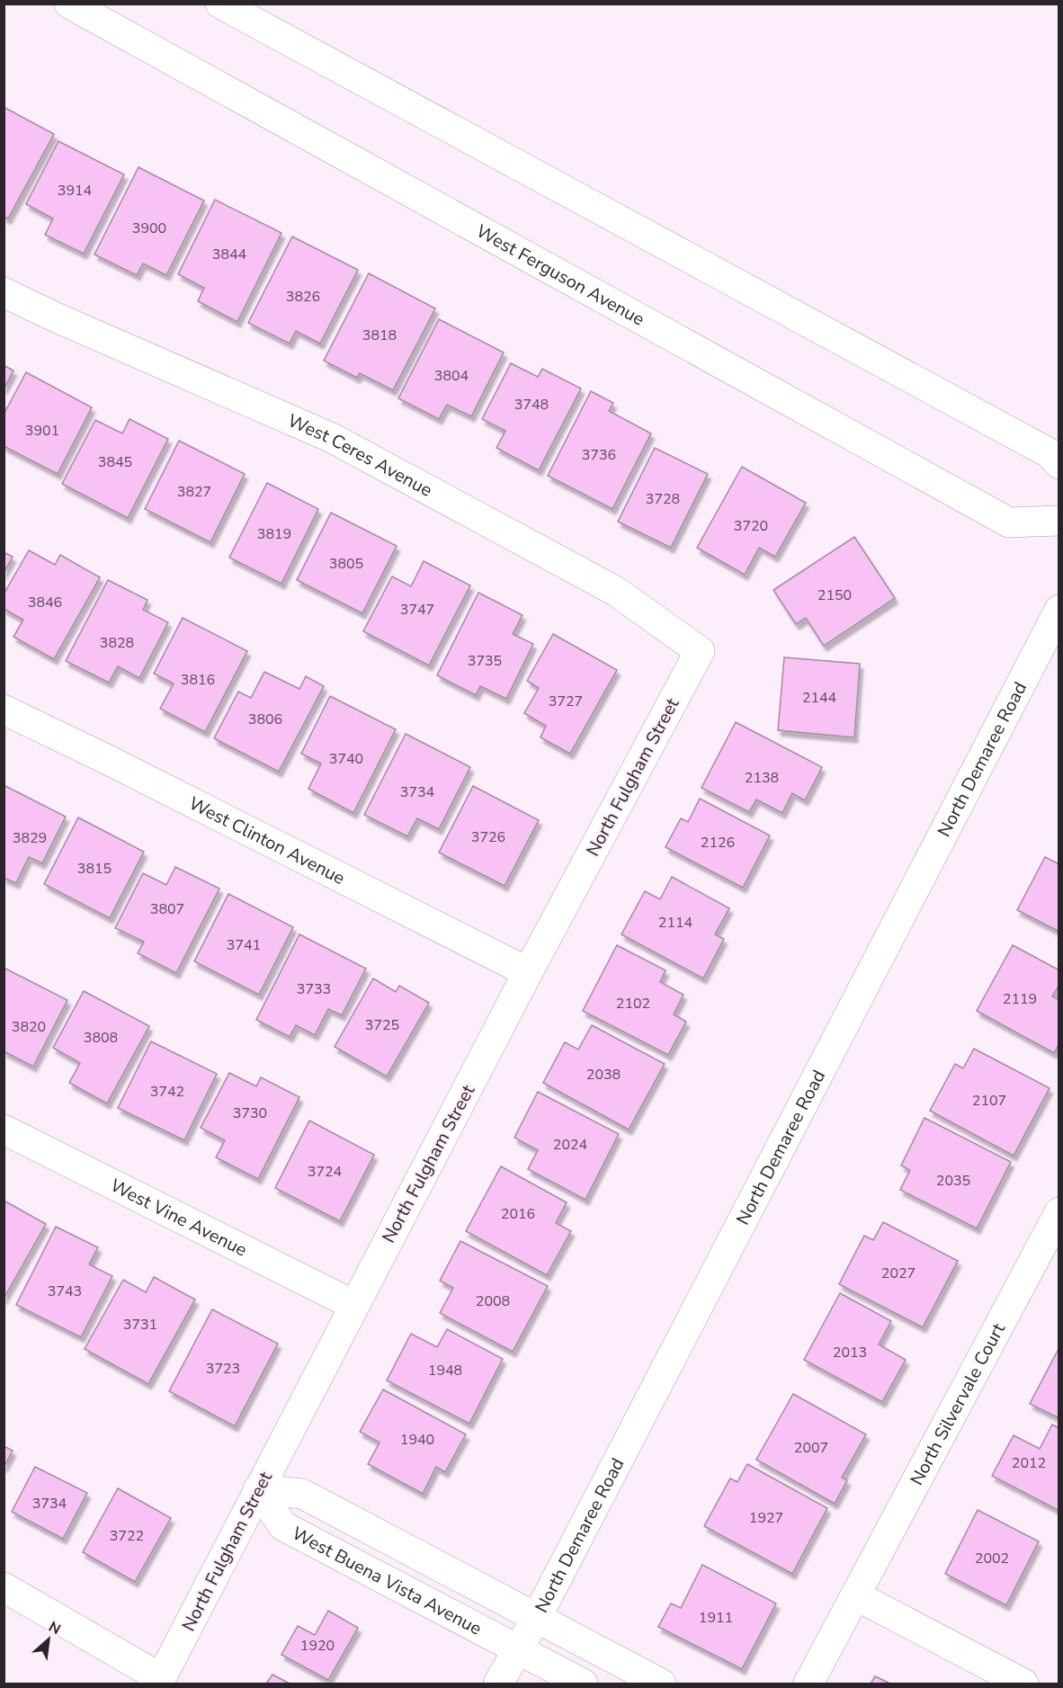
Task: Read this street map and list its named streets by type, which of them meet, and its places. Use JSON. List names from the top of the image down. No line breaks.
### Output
{"streets":{"street":["West Ferguson Avenue","West Ceres Avenue","North Demaree Road","North Fulgham Street","West Clinton Avenue","West Vine Avenue","North Silvervale Court","West Buena Vista Avenue"]},"crossings":[["West Ceres Avenue","North Fulgham Street"],["North Demaree Road","West Buena Vista Avenue"],["North Fulgham Street","West Clinton Avenue"],["North Fulgham Street","West Vine Avenue"],["North Fulgham Street","West Buena Vista Avenue"]],"house_numbers":["3914","3900","3844","3826","3818","3804","3748","3901","3736","3845","3827","3728","3720","3819","3805","2150","3846","3747","3828","3735","3816","2144","3727","3806","3740","2138","3734","3726","3829","2126","3815","3807","2114","3741","3733","2119","2102","3725","3820","3808","2038","3742","2107","3730","2024","3724","2035","2016","2027","3743","2008","3731","2013","3723","1948","1940","2007","2012","3734","1927","3722","2002","1911","1920"],"north":"top right"}
